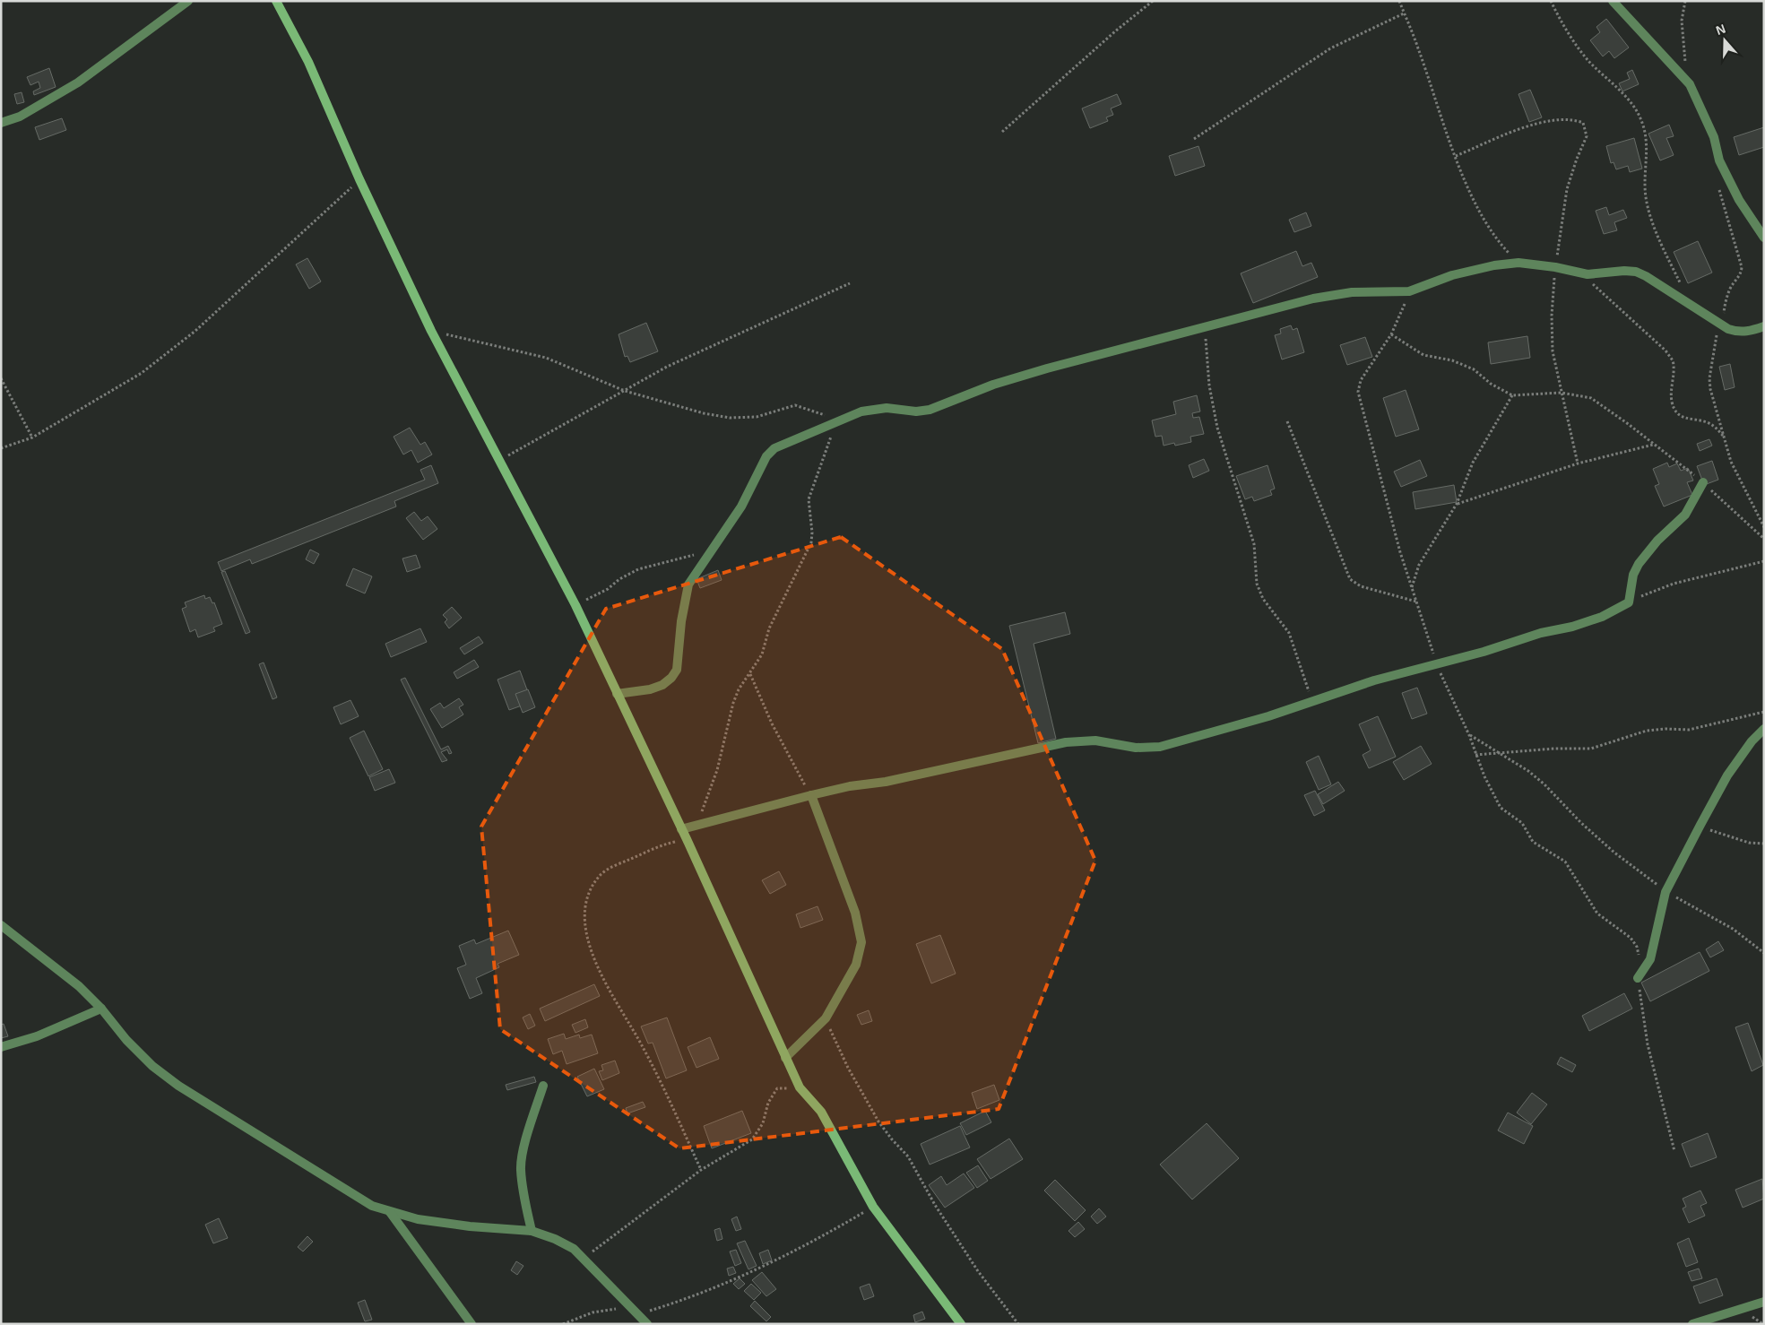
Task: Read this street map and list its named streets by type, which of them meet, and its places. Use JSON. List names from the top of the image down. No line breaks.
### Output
{"north":"top"}
